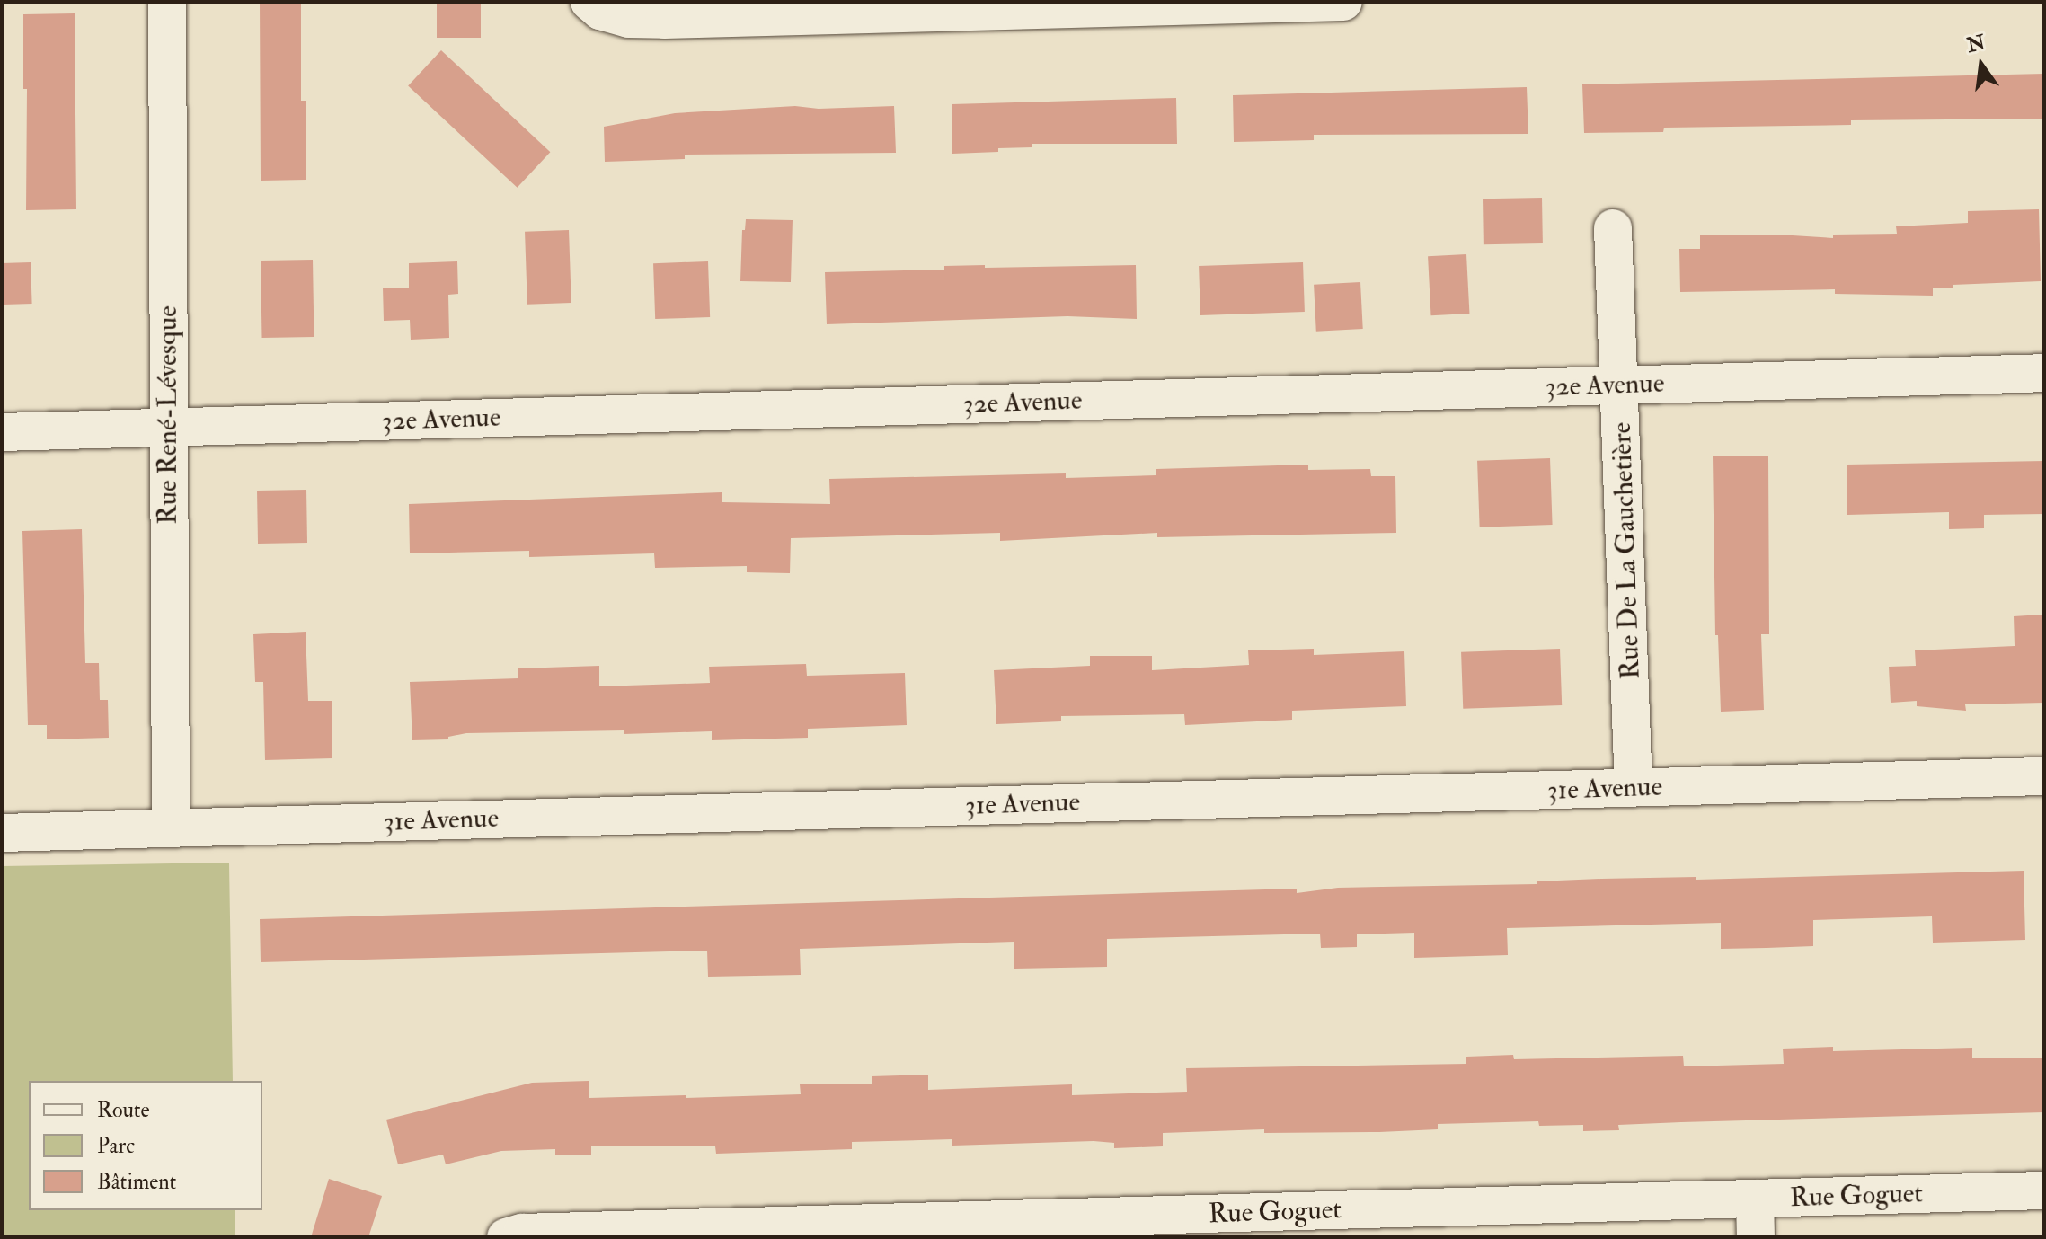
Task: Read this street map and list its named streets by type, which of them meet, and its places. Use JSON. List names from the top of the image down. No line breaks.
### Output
{"streets":{"street":["32e Avenue","Rue René-Lévesque","Rue De La Gauchetière","31e Avenue","Rue Goguet"]},"crossings":[["32e Avenue","Rue René-Lévesque"],["32e Avenue","Rue De La Gauchetière"],["Rue René-Lévesque","31e Avenue"],["Rue De La Gauchetière","31e Avenue"]],"legend":["Route","Parc","Bâtiment"],"north":"top"}
